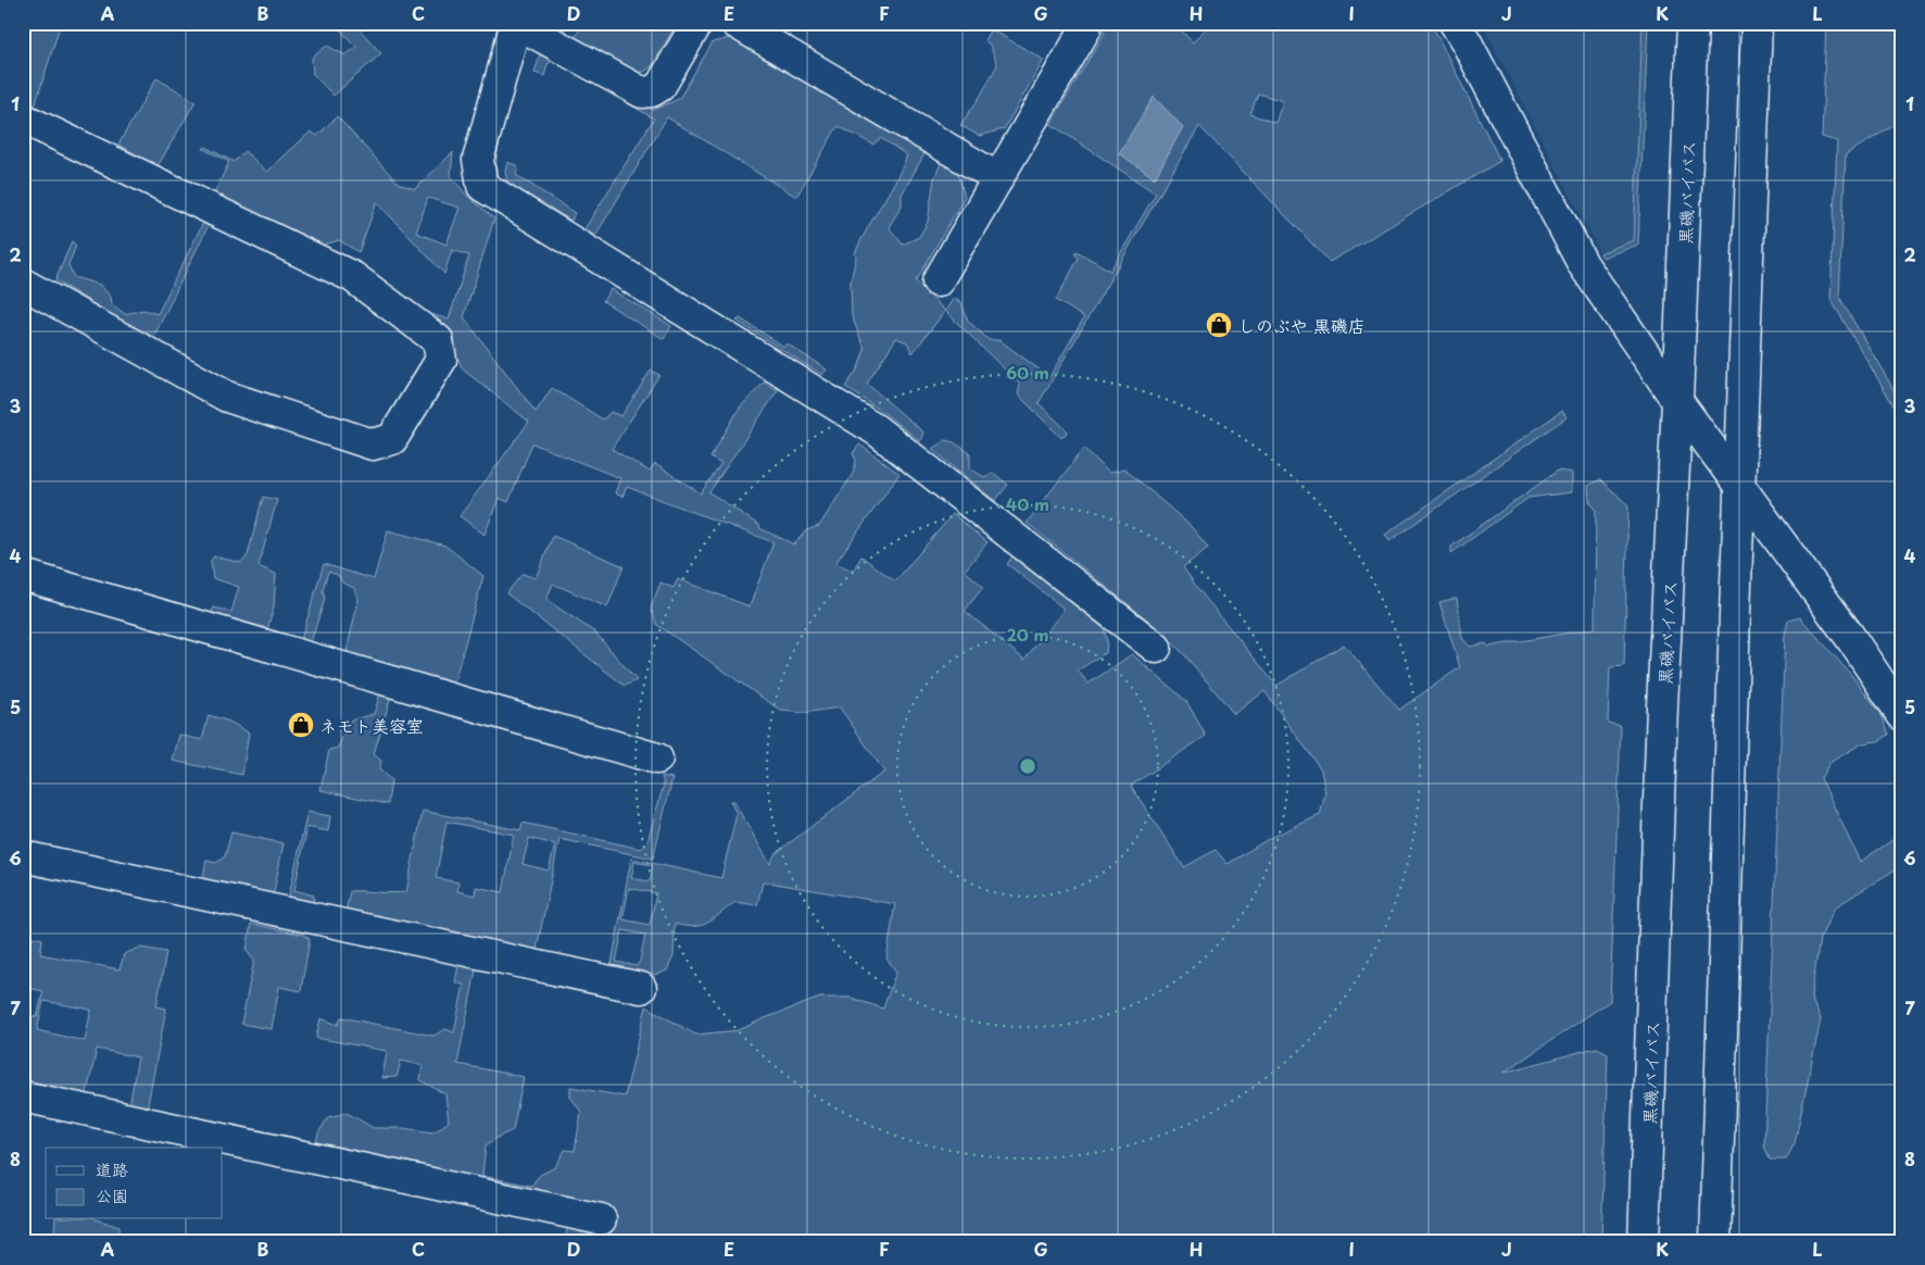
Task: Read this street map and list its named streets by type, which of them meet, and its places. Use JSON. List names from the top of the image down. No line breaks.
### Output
{"streets":{"main road":["黒磯バイパス"]},"places":{"shop":["しのぶや 黒磯店","ネモト美容室"]},"legend":["道路","公園"],"grid":{"columns":["A","B","C","D","E","F","G","H","I","J","K","L"],"rows":["1","2","3","4","5","6","7","8"]},"rings":["60 m","40 m","20 m"]}
